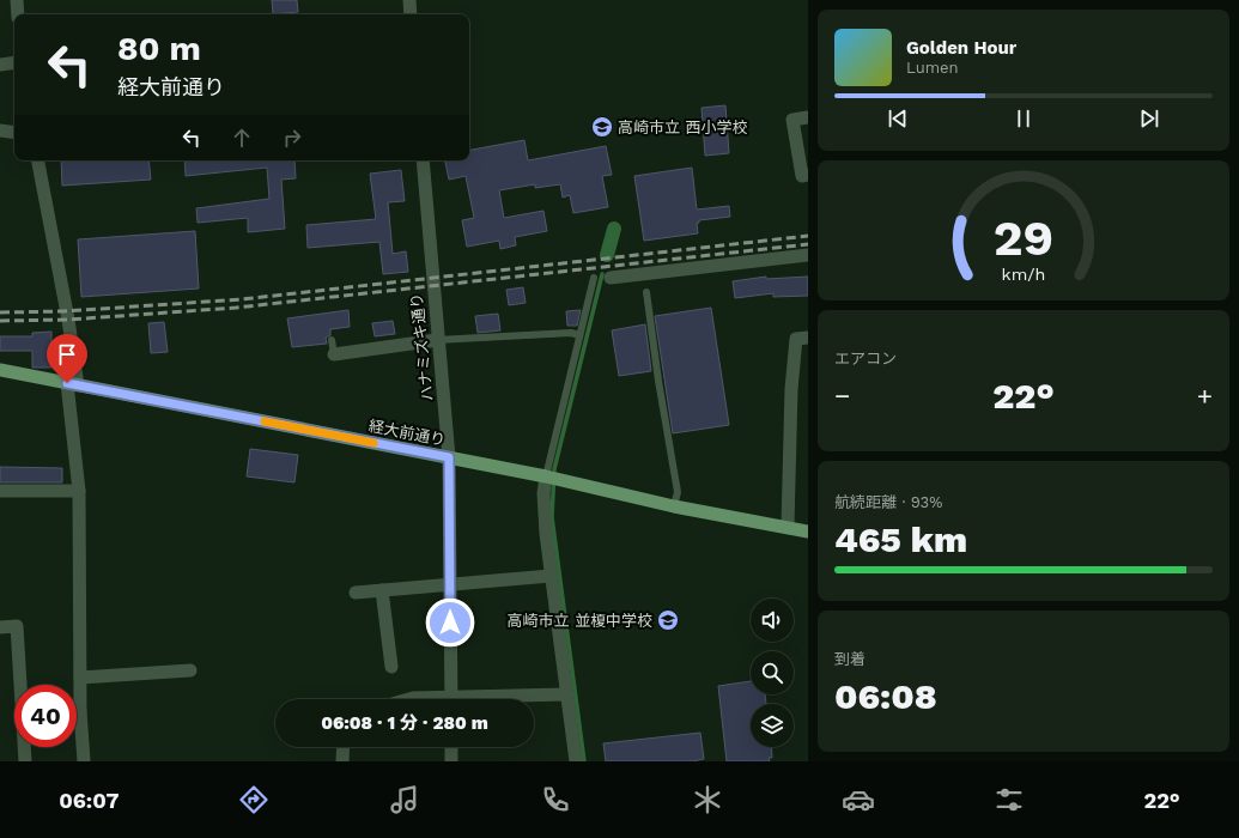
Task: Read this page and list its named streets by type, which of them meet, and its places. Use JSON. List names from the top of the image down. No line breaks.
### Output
{"streets":{"main road":["経大前通り"],"street":["ハナミズキ通り"]},"crossings":[["ハナミズキ通り","経大前通り"]],"places":{"school or university":["高崎市立 西小学校","高崎市立 並榎中学校"]},"page":{"turn":["80 m","経大前通り"],"song":["Golden Hour","Lumen"],"tile":["エアコン",["航続距離 · 93%","465 km"],["到着","06:08"]],"heat":["−","22°","+"],"limit":"40","trip":"06:08 · 1 分 · 280 m","tabs":["06:07","22°"],"gauge":["29","km/h"]}}
